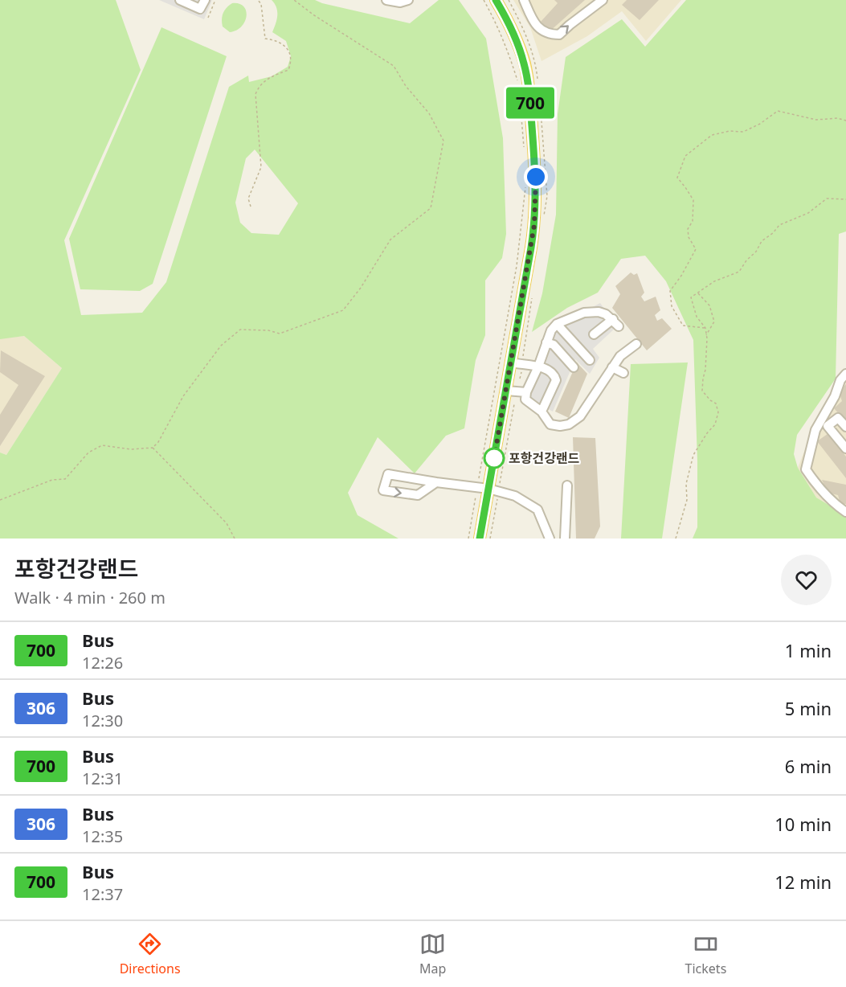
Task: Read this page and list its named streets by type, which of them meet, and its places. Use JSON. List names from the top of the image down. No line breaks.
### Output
{"places":["포항건강랜드"],"lines":["bus line 700"],"page":{"on_map":"700","heading":["포항건강랜드","Walk · 4 min · 260 m"],"list":[{"mark":"700","name":"Bus","note":"12:26","value":"1 min"},{"mark":"306","name":"Bus","note":"12:30","value":"5 min"},{"mark":"700","name":"Bus","note":"12:31","value":"6 min"},{"mark":"306","name":"Bus","note":"12:35","value":"10 min"},{"mark":"700","name":"Bus","note":"12:37","value":"12 min"}],"tabs":["Directions","Map","Tickets"]}}
